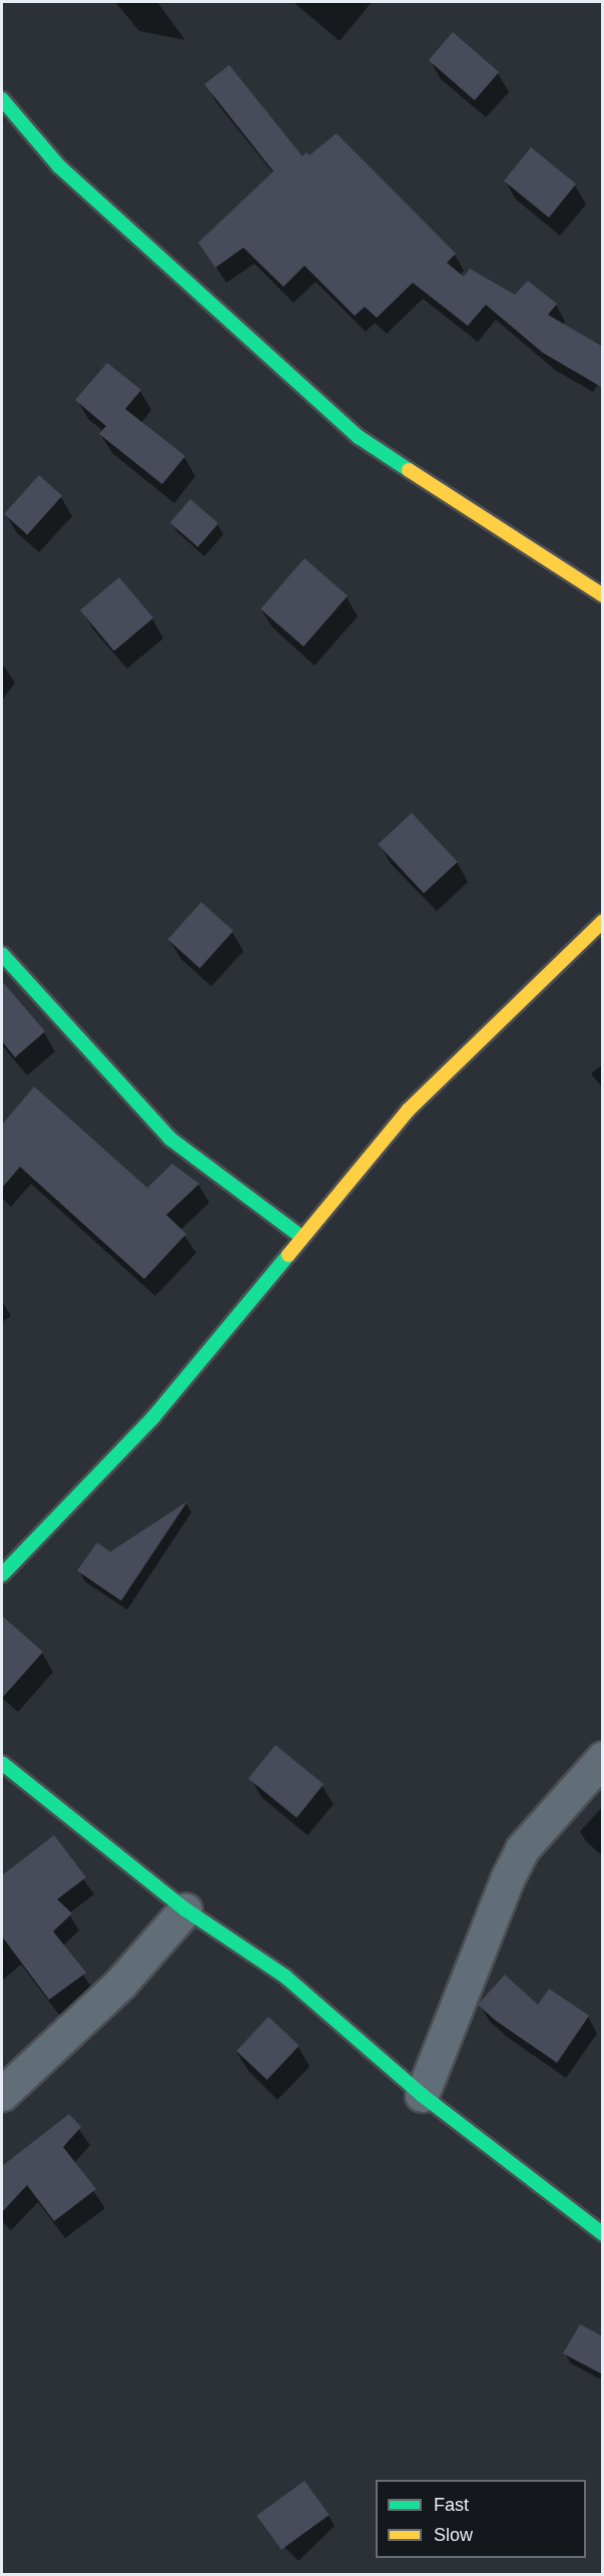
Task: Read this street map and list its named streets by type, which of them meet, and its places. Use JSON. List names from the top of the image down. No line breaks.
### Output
{"legend":["Fast","Slow"]}
